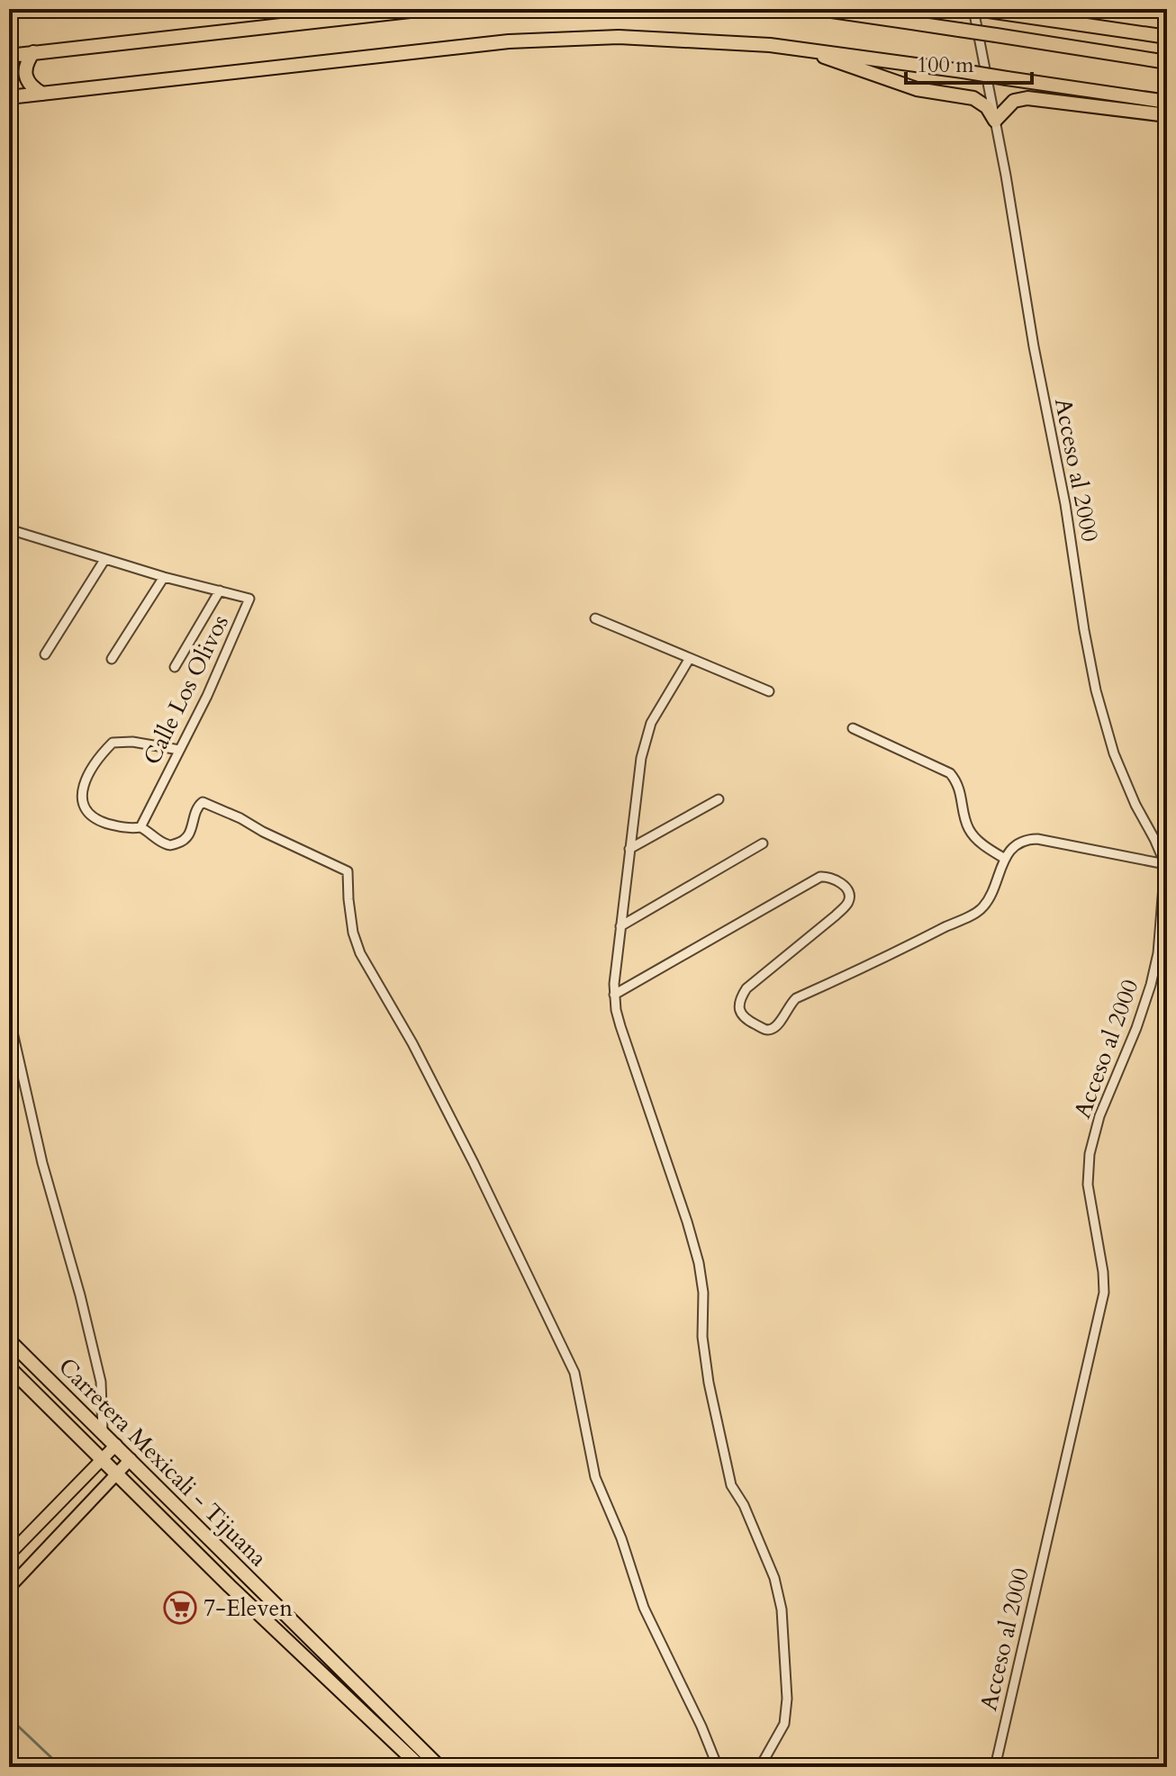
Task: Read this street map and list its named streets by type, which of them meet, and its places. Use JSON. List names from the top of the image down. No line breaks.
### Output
{"streets":{"highway":["Carretera Mexicali - Tijuana"],"street":["Acceso al 2000","Calle Los Olivos"]},"places":{"supermarket":["7-Eleven"]},"scale_bar":"100 m"}
